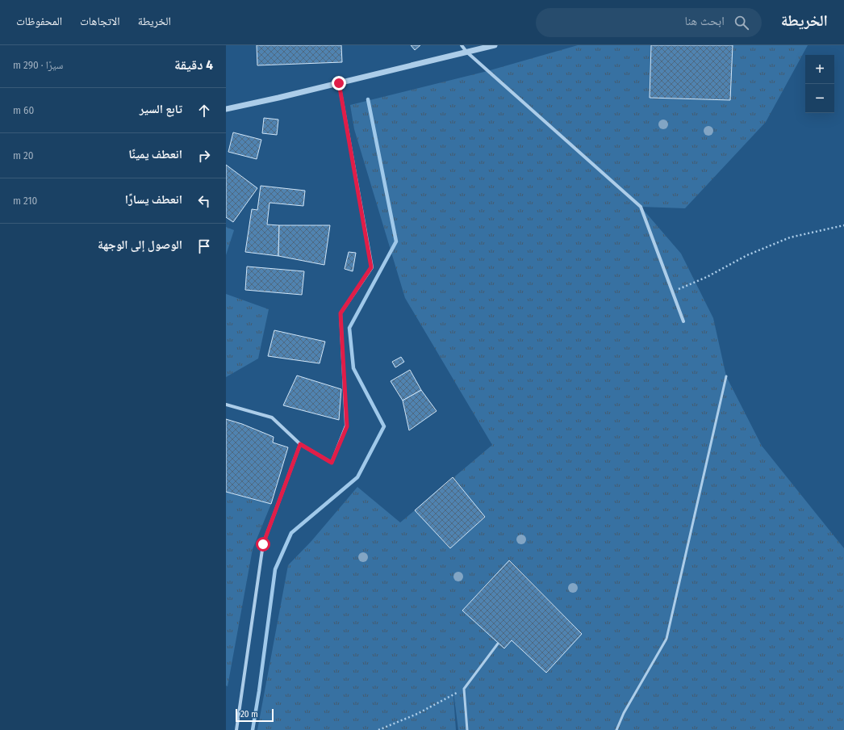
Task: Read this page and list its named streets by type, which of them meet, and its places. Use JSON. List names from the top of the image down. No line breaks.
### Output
{"scale_bar":"20 m","page":{"header":"الخريطة","search":"ابحث هنا","nav":["الخريطة","الاتجاهات","المحفوظات"],"heading":["4 دقيقة","سيرًا · 290 m"],"map_buttons":["+","−"],"list":[["تابع السير","60 m"],["انعطف يمينًا","20 m"],["انعطف يسارًا","210 m"],"الوصول إلى الوجهة"],"scale":"20 m"}}
